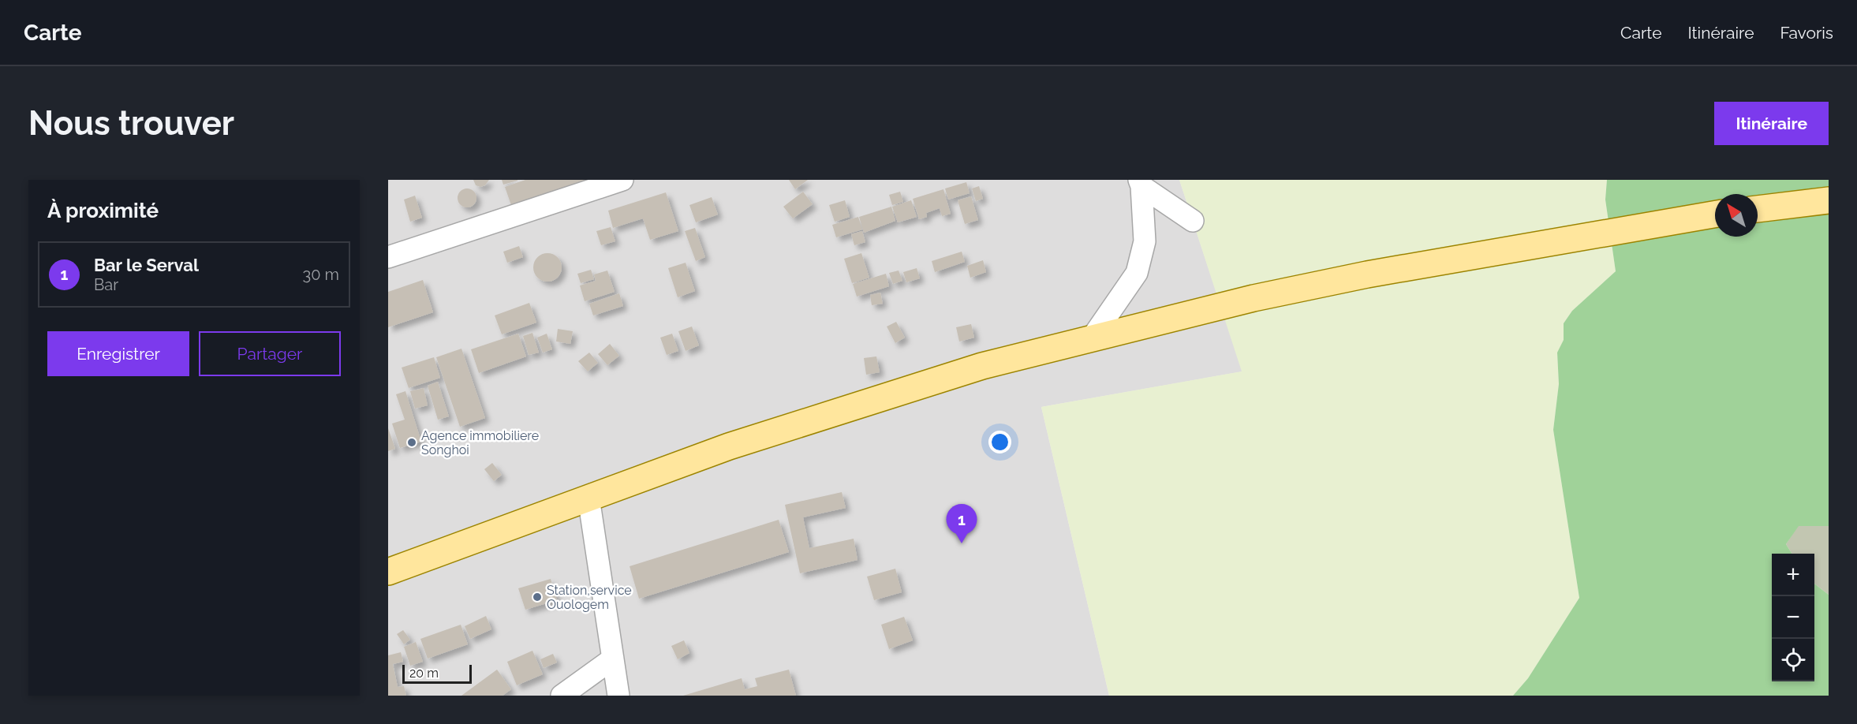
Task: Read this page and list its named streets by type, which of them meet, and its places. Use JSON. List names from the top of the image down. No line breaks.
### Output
{"places":["Agence immobiliere Songhoi","Station,service Ouologem"],"scale_bar":"20 m","north":"top left","page":{"header":"Carte","nav":["Carte","Itinéraire","Favoris"],"buttons":["Itinéraire",["Enregistrer","Partager"]],"title":"Nous trouver","heading":"À proximité","list":[{"mark":"1","name":"Bar le Serval","note":"Bar","value":"30 m"}],"pins":"1","map_buttons":["+","−"],"scale":"20 m"}}
